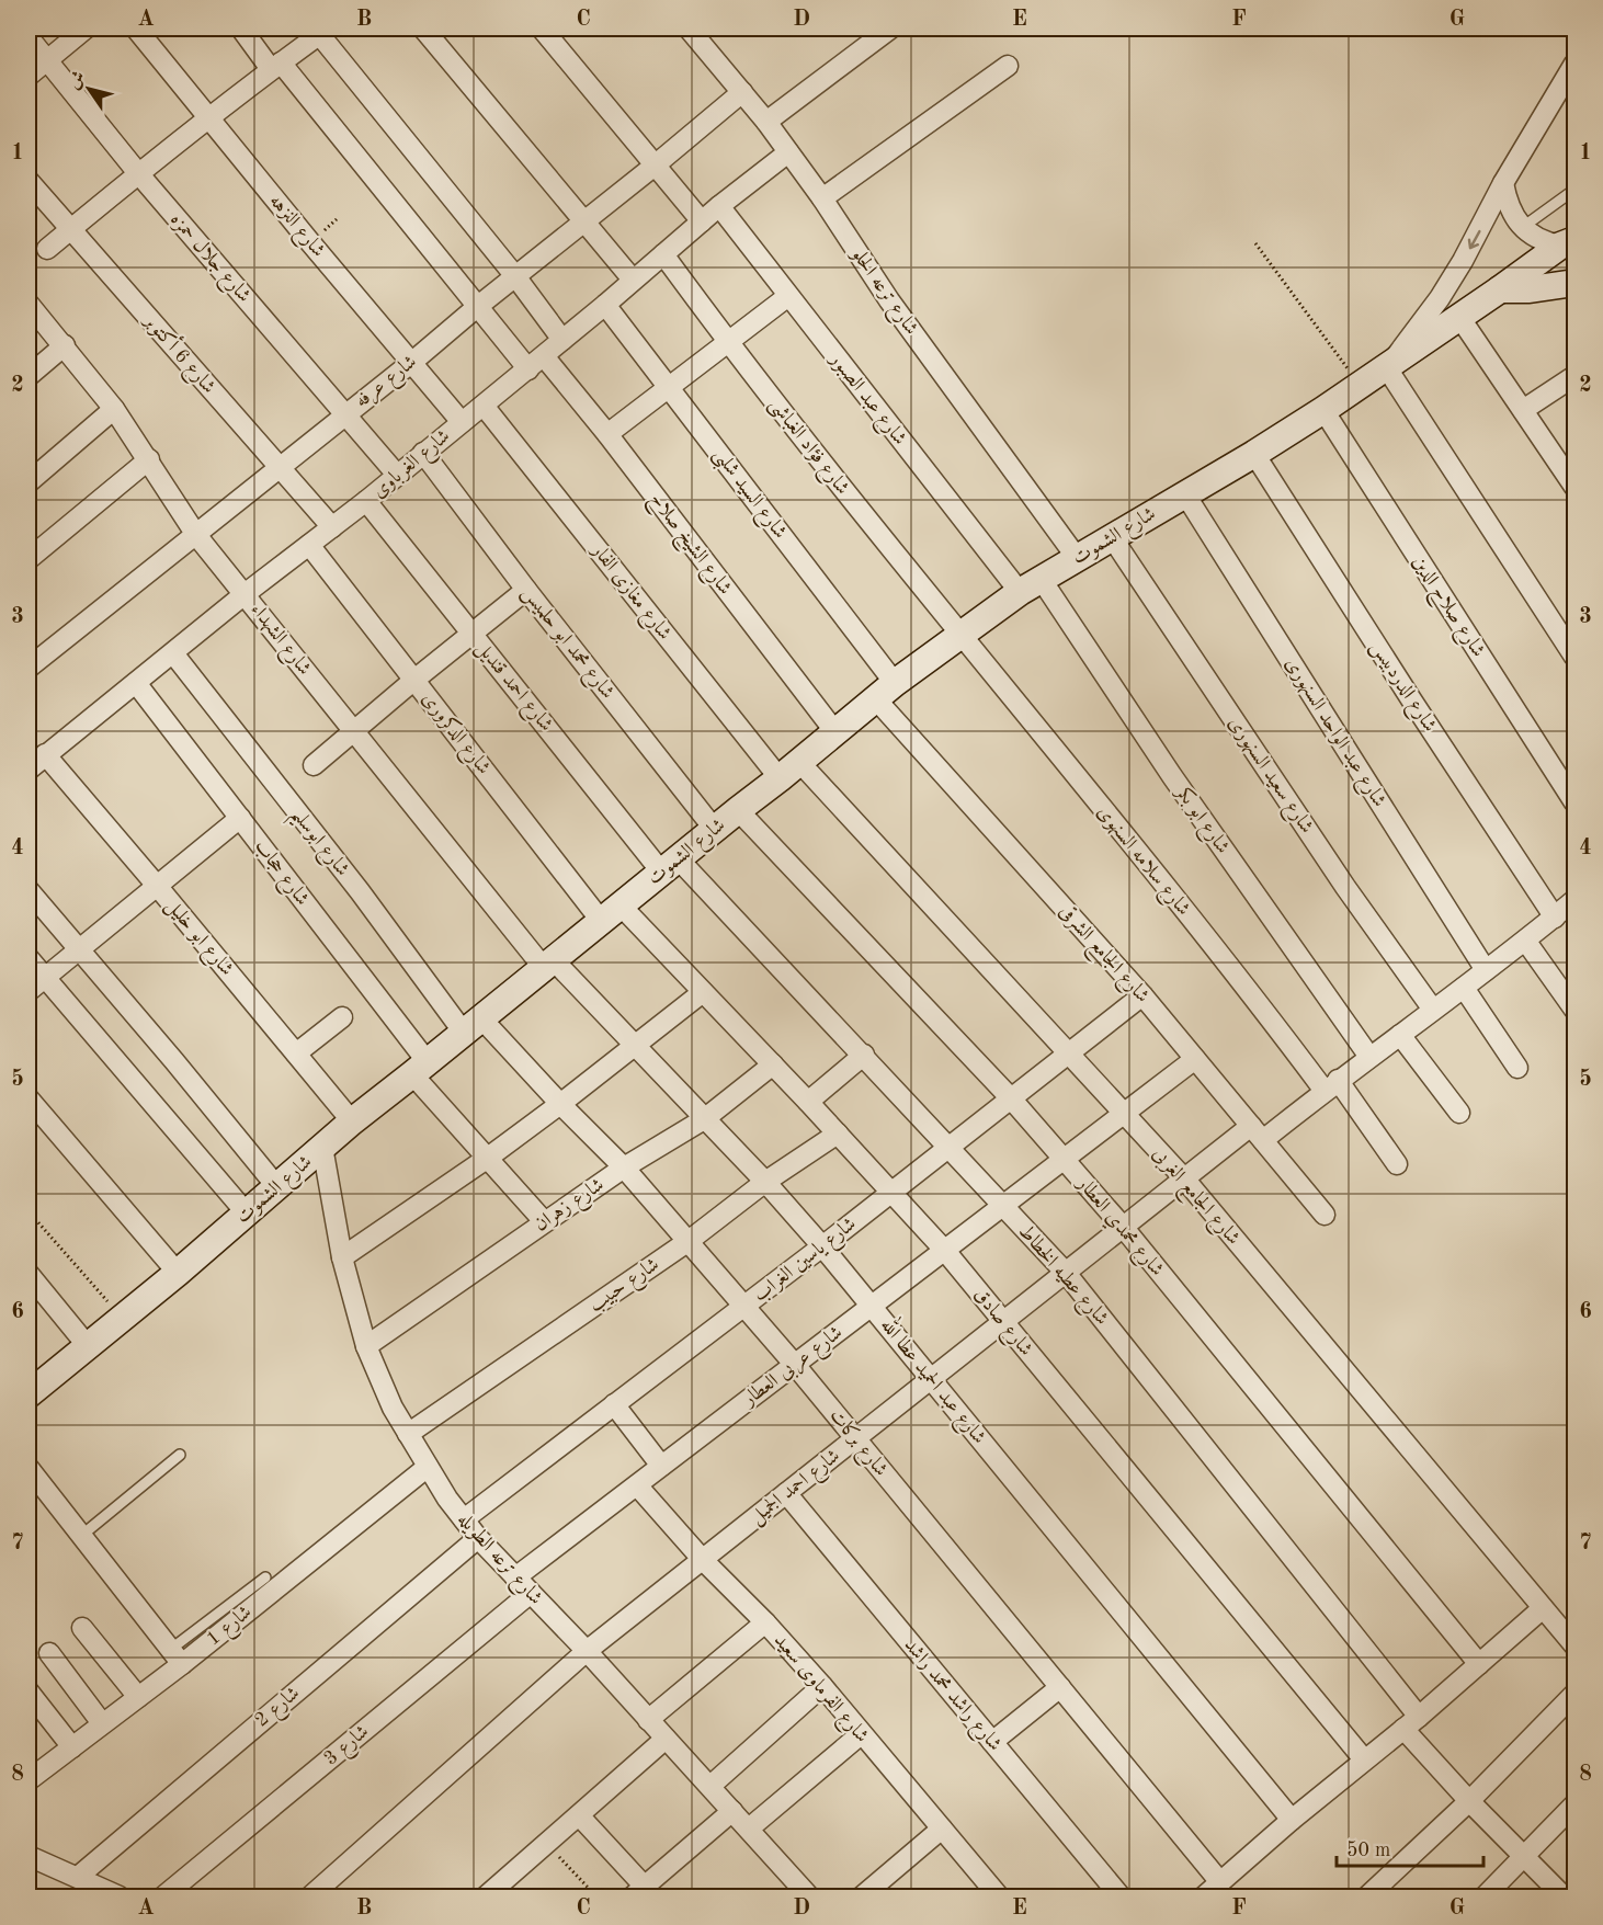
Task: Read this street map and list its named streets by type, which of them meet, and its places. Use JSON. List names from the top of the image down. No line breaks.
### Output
{"streets":{"street":["شارع النزهه","شارع جلال حمزه","شارع ترعه الحلو","شارع 6 أكتوبر","شارع عرفه","شارع عبد الصبور","شارع فؤاد الغباشى","شارع الغرباوى","شارع السيد شلبى","شارع الشموت","شارع الشيخ صلاح","شارع مغازى الفار","شارع صلاح الدين","شارع الشهداء","شارع محمد ابو حلميس","شارع احمد قنديل","شارع الدردبيس","شارع عبد الواحد السنهورى","شارع الدكرورى","شارع سعيد السنهورى","شارع ابو بكر","شارع ابوسليم","شارع سلامه السنهوى","شارع حجاب","شارع ابو خليل","شارع الجامع الشرقى","شارع الجامع الغربى","شارع زهران","شارع محمدي العطار","شارع ياسين الغراب","شارع عطيه الخطاط","شارع حبيب","شارع صادق","شارع عربى العطار","شارع عبد الحميد عطا الله","شارع بركات","شارع احمد الجميل","شارع ترعه الطويله","شارع 1","شارع الفرماوى سعيد","شارع راشد محمد راشد","شارع 2","شارع 3"]},"crossings":[["شارع النزهه","شارع عرفه"],["شارع النزهه","شارع الغرباوى"],["شارع جلال حمزه","شارع عرفه"],["شارع جلال حمزه","شارع الغرباوى"],["شارع ترعه الحلو","شارع عرفه"],["شارع ترعه الحلو","شارع الغرباوى"],["شارع ترعه الحلو","شارع الشموت"],["شارع 6 أكتوبر","شارع عرفه"],["شارع 6 أكتوبر","شارع الغرباوى"],["شارع عرفه","شارع الشيخ صلاح"],["شارع عرفه","شارع الشهداء"],["شارع عبد الصبور","شارع الغرباوى"],["شارع عبد الصبور","شارع الشموت"],["شارع عبد الصبور","شارع ابو بكر"],["شارع فؤاد الغباشى","شارع الغرباوى"],["شارع فؤاد الغباشى","شارع الشموت"],["شارع فؤاد الغباشى","شارع سلامه السنهوى"],["شارع الغرباوى","شارع السيد شلبى"],["شارع الغرباوى","شارع الشيخ صلاح"],["شارع الغرباوى","شارع مغازى الفار"],["شارع الغرباوى","شارع الشهداء"],["شارع الغرباوى","شارع محمد ابو حلميس"],["شارع الغرباوى","شارع احمد قنديل"],["شارع الغرباوى","شارع الدكرورى"],["شارع الغرباوى","شارع ابوسليم"],["شارع الغرباوى","شارع حجاب"],["شارع الغرباوى","شارع ابو خليل"],["شارع السيد شلبى","شارع الشموت"],["شارع السيد شلبى","شارع الجامع الشرقى"],["شارع الشموت","شارع الشيخ صلاح"],["شارع الشموت","شارع مغازى الفار"],["شارع الشموت","شارع صلاح الدين"],["شارع الشموت","شارع الشهداء"],["شارع الشموت","شارع محمد ابو حلميس"],["شارع الشموت","شارع احمد قنديل"],["شارع الشموت","شارع الدردبيس"],["شارع الشموت","شارع عبد الواحد السنهورى"],["شارع الشموت","شارع الدكرورى"],["شارع الشموت","شارع سعيد السنهورى"],["شارع الشموت","شارع ابو بكر"],["شارع الشموت","شارع ابوسليم"],["شارع الشموت","شارع سلامه السنهوى"],["شارع الشموت","شارع حجاب"],["شارع الشموت","شارع ابو خليل"],["شارع الشموت","شارع الجامع الشرقى"],["شارع الشموت","شارع الجامع الغربى"],["شارع الشموت","شارع محمدي العطار"],["شارع الشموت","شارع عطيه الخطاط"],["شارع الشموت","شارع صادق"],["شارع الشموت","شارع عبد الحميد عطا الله"],["شارع الشموت","شارع بركات"],["شارع الشموت","شارع ترعه الطويله"],["شارع الشهداء","شارع عبد الحميد عطا الله"],["شارع احمد قنديل","شارع عطيه الخطاط"],["شارع الدردبيس","شارع احمد الجميل"],["شارع عبد الواحد السنهورى","شارع احمد الجميل"],["شارع الدكرورى","شارع صادق"],["شارع سعيد السنهورى","شارع احمد الجميل"],["شارع ابو بكر","شارع احمد الجميل"],["شارع ابوسليم","شارع بركات"],["شارع سلامه السنهوى","شارع احمد الجميل"],["شارع حجاب","شارع زهران"],["شارع الجامع الشرقى","شارع ياسين الغراب"],["شارع الجامع الشرقى","شارع عربى العطار"],["شارع الجامع الشرقى","شارع احمد الجميل"],["شارع الجامع الغربى","شارع ياسين الغراب"],["شارع الجامع الغربى","شارع عربى العطار"],["شارع الجامع الغربى","شارع احمد الجميل"],["شارع زهران","شارع صادق"],["شارع زهران","شارع عبد الحميد عطا الله"],["شارع زهران","شارع بركات"],["شارع زهران","شارع ترعه الطويله"],["شارع محمدي العطار","شارع ياسين الغراب"],["شارع محمدي العطار","شارع عربى العطار"],["شارع محمدي العطار","شارع احمد الجميل"],["شارع ياسين الغراب","شارع عطيه الخطاط"],["شارع ياسين الغراب","شارع صادق"],["شارع ياسين الغراب","شارع عبد الحميد عطا الله"],["شارع ياسين الغراب","شارع بركات"],["شارع ياسين الغراب","شارع ترعه الطويله"],["شارع عطيه الخطاط","شارع عربى العطار"],["شارع عطيه الخطاط","شارع احمد الجميل"],["شارع حبيب","شارع صادق"],["شارع حبيب","شارع عبد الحميد عطا الله"],["شارع حبيب","شارع بركات"],["شارع حبيب","شارع ترعه الطويله"],["شارع صادق","شارع عربى العطار"],["شارع صادق","شارع احمد الجميل"],["شارع عربى العطار","شارع عبد الحميد عطا الله"],["شارع عربى العطار","شارع بركات"],["شارع عربى العطار","شارع ترعه الطويله"],["شارع عربى العطار","شارع الفرماوى سعيد"],["شارع عبد الحميد عطا الله","شارع احمد الجميل"],["شارع بركات","شارع احمد الجميل"],["شارع احمد الجميل","شارع ترعه الطويله"],["شارع احمد الجميل","شارع الفرماوى سعيد"],["شارع احمد الجميل","شارع راشد محمد راشد"],["شارع ترعه الطويله","شارع 1"],["شارع ترعه الطويله","شارع 2"],["شارع ترعه الطويله","شارع 3"]],"scale_bar":"50 m","north":"top left","grid":{"columns":["A","B","C","D","E","F","G"],"rows":["1","2","3","4","5","6","7","8"]}}
